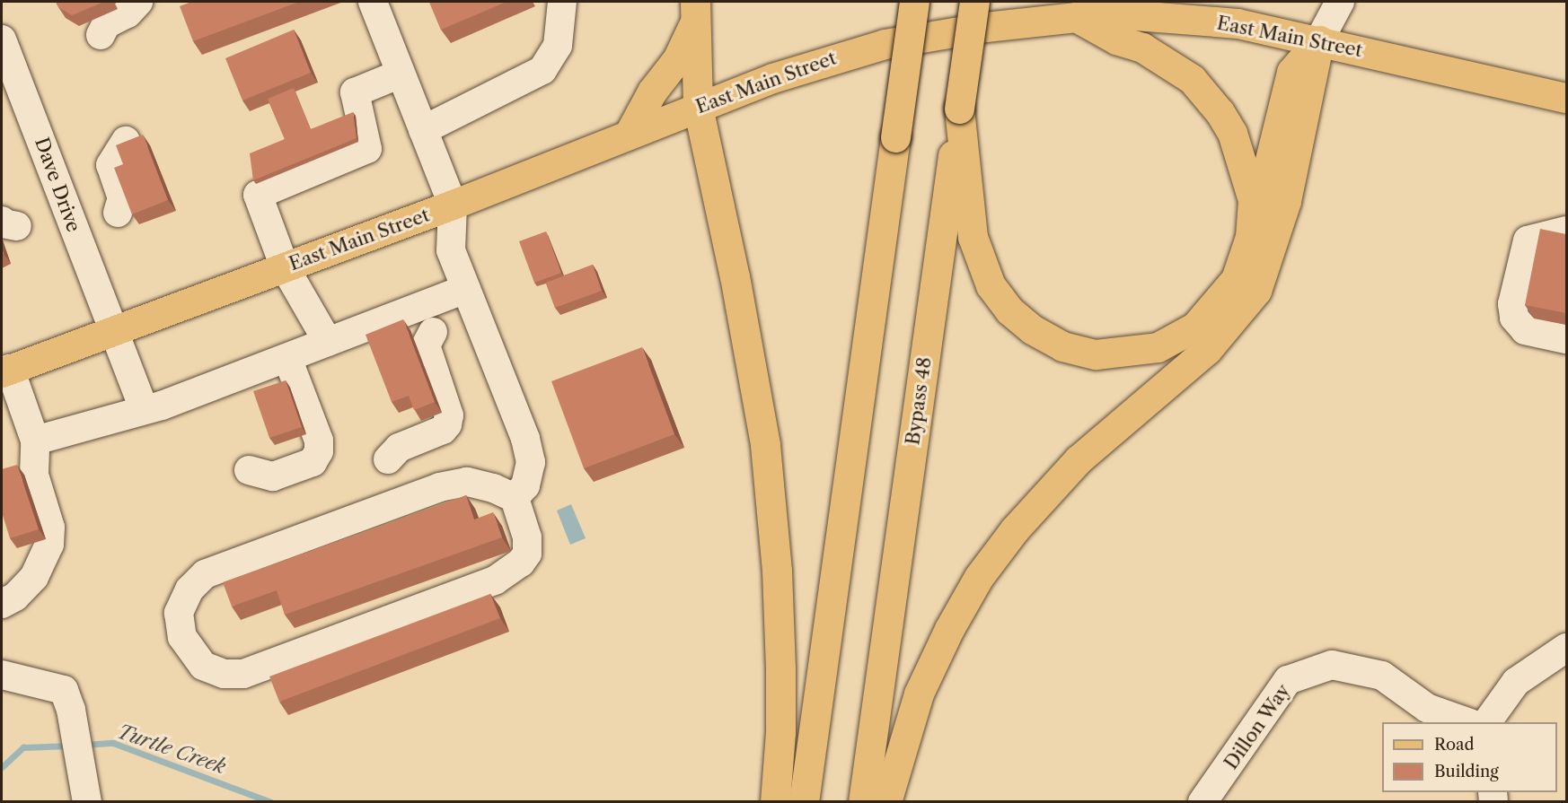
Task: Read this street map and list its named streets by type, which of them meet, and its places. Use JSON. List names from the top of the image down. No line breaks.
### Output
{"streets":{"main road":["East Main Street","Bypass 48"],"street":["Dave Drive","Dillon Way"]},"crossings":[["East Main Street","Dave Drive"]],"water":["Turtle Creek"],"legend":["Road","Building"]}
